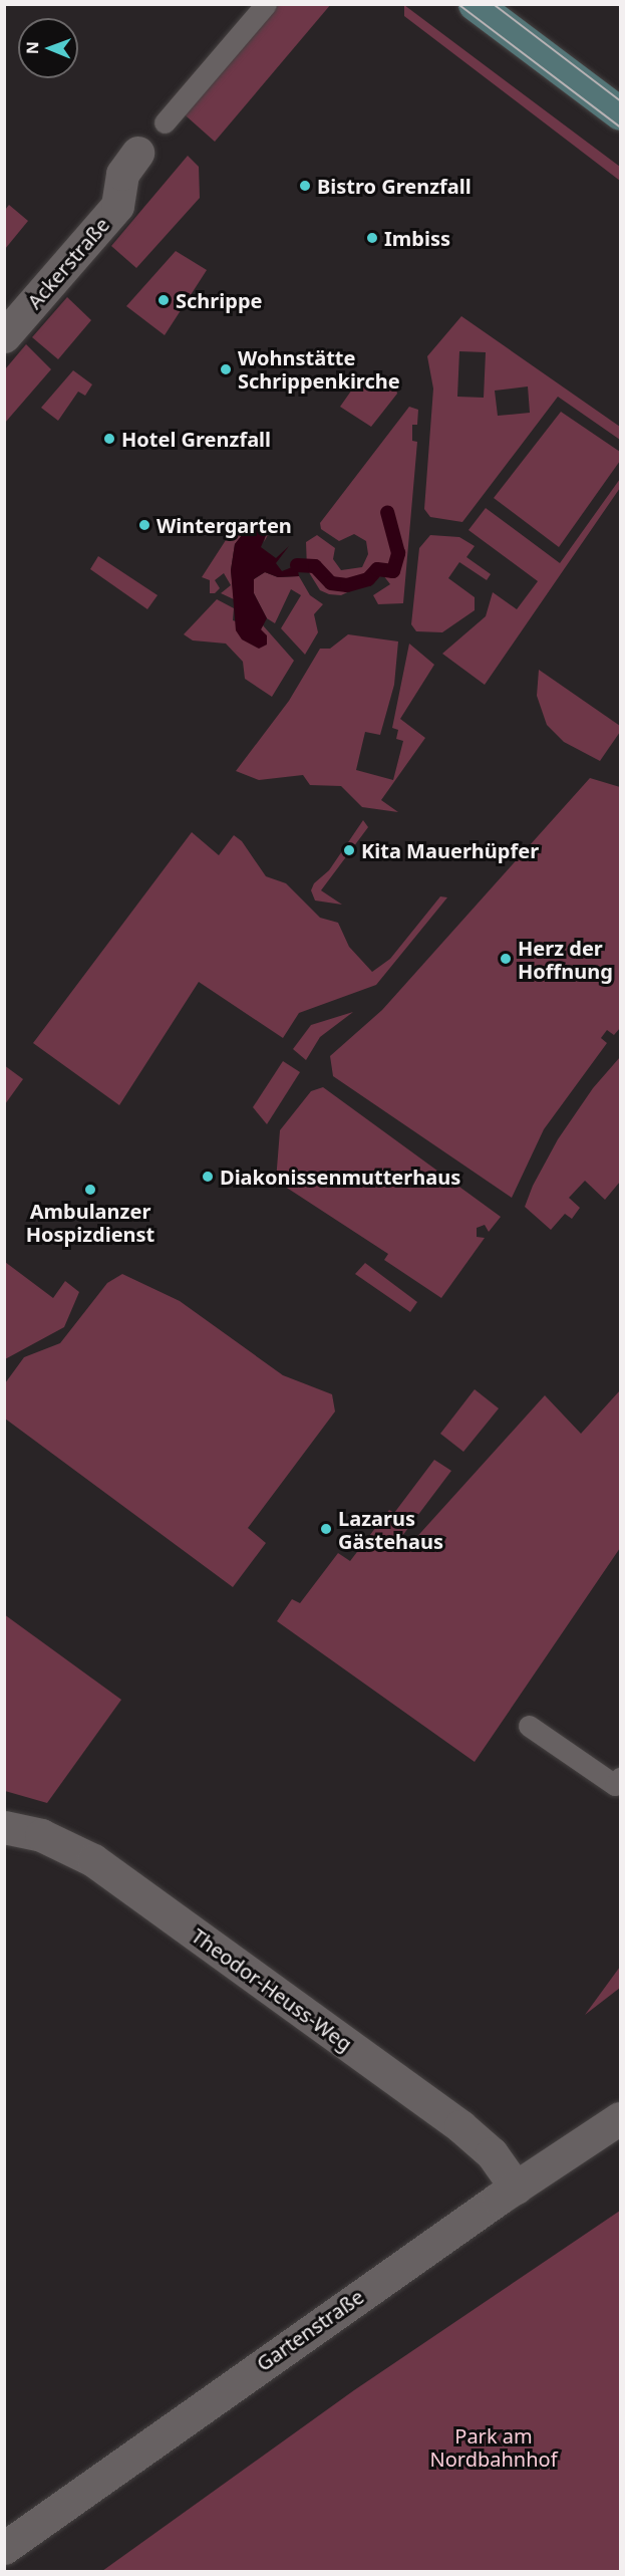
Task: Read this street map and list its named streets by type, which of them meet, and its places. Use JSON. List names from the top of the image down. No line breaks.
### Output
{"streets":{"street":["Ackerstraße","Theodor-Heuss-Weg","Gartenstraße"]},"crossings":[["Theodor-Heuss-Weg","Gartenstraße"]],"parks":["Park am Nordbahnhof"],"places":["Bistro Grenzfall","Imbiss","Schrippe","Wohnstätte Schrippenkirche","Hotel Grenzfall","Wintergarten","Kita Mauerhüpfer","Herz der Hoffnung","Diakonissenmutterhaus","Ambulanzer Hospizdienst","Lazarus Gästehaus"],"north":"left"}
